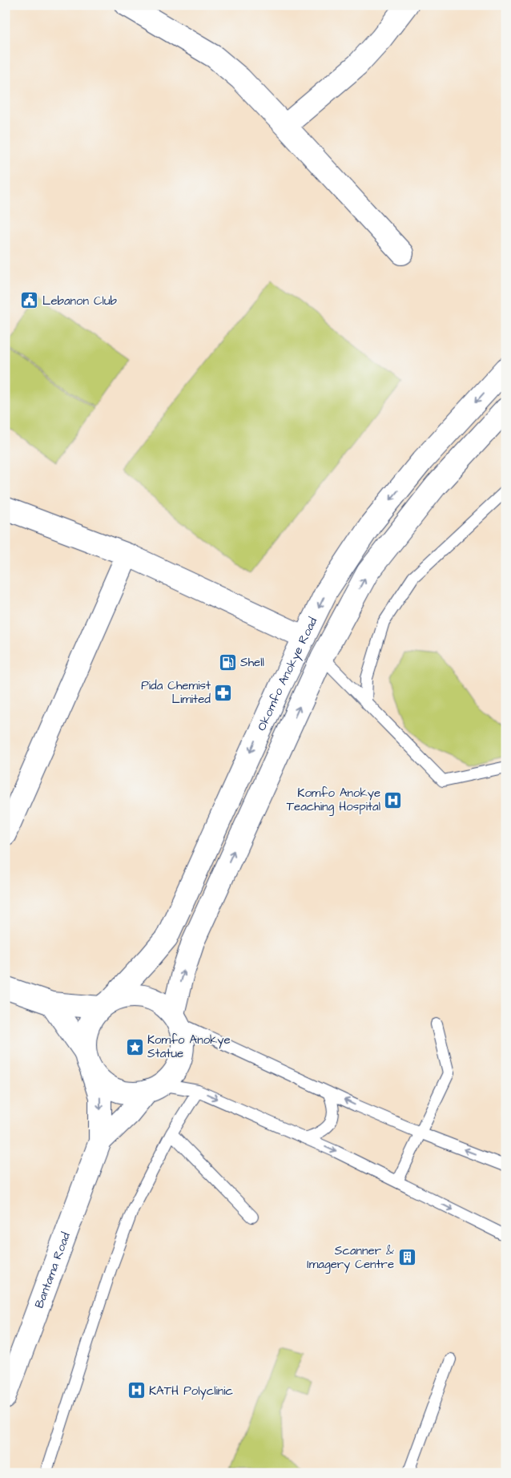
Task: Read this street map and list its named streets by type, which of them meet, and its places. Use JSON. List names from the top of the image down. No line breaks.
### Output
{"streets":{"main road":["Okomfo Anokye Road","Bantama Road"]},"places":{"public building":["Lebanon Club"],"fuel station":["Shell"],"pharmacy":["Pida Chemist Limited"],"hospital":["Komfo Anokye Teaching Hospital","KATH Polyclinic"],"place":["Komfo Anokye Statue"],"building":["Scanner & Imagery Centre"]}}
